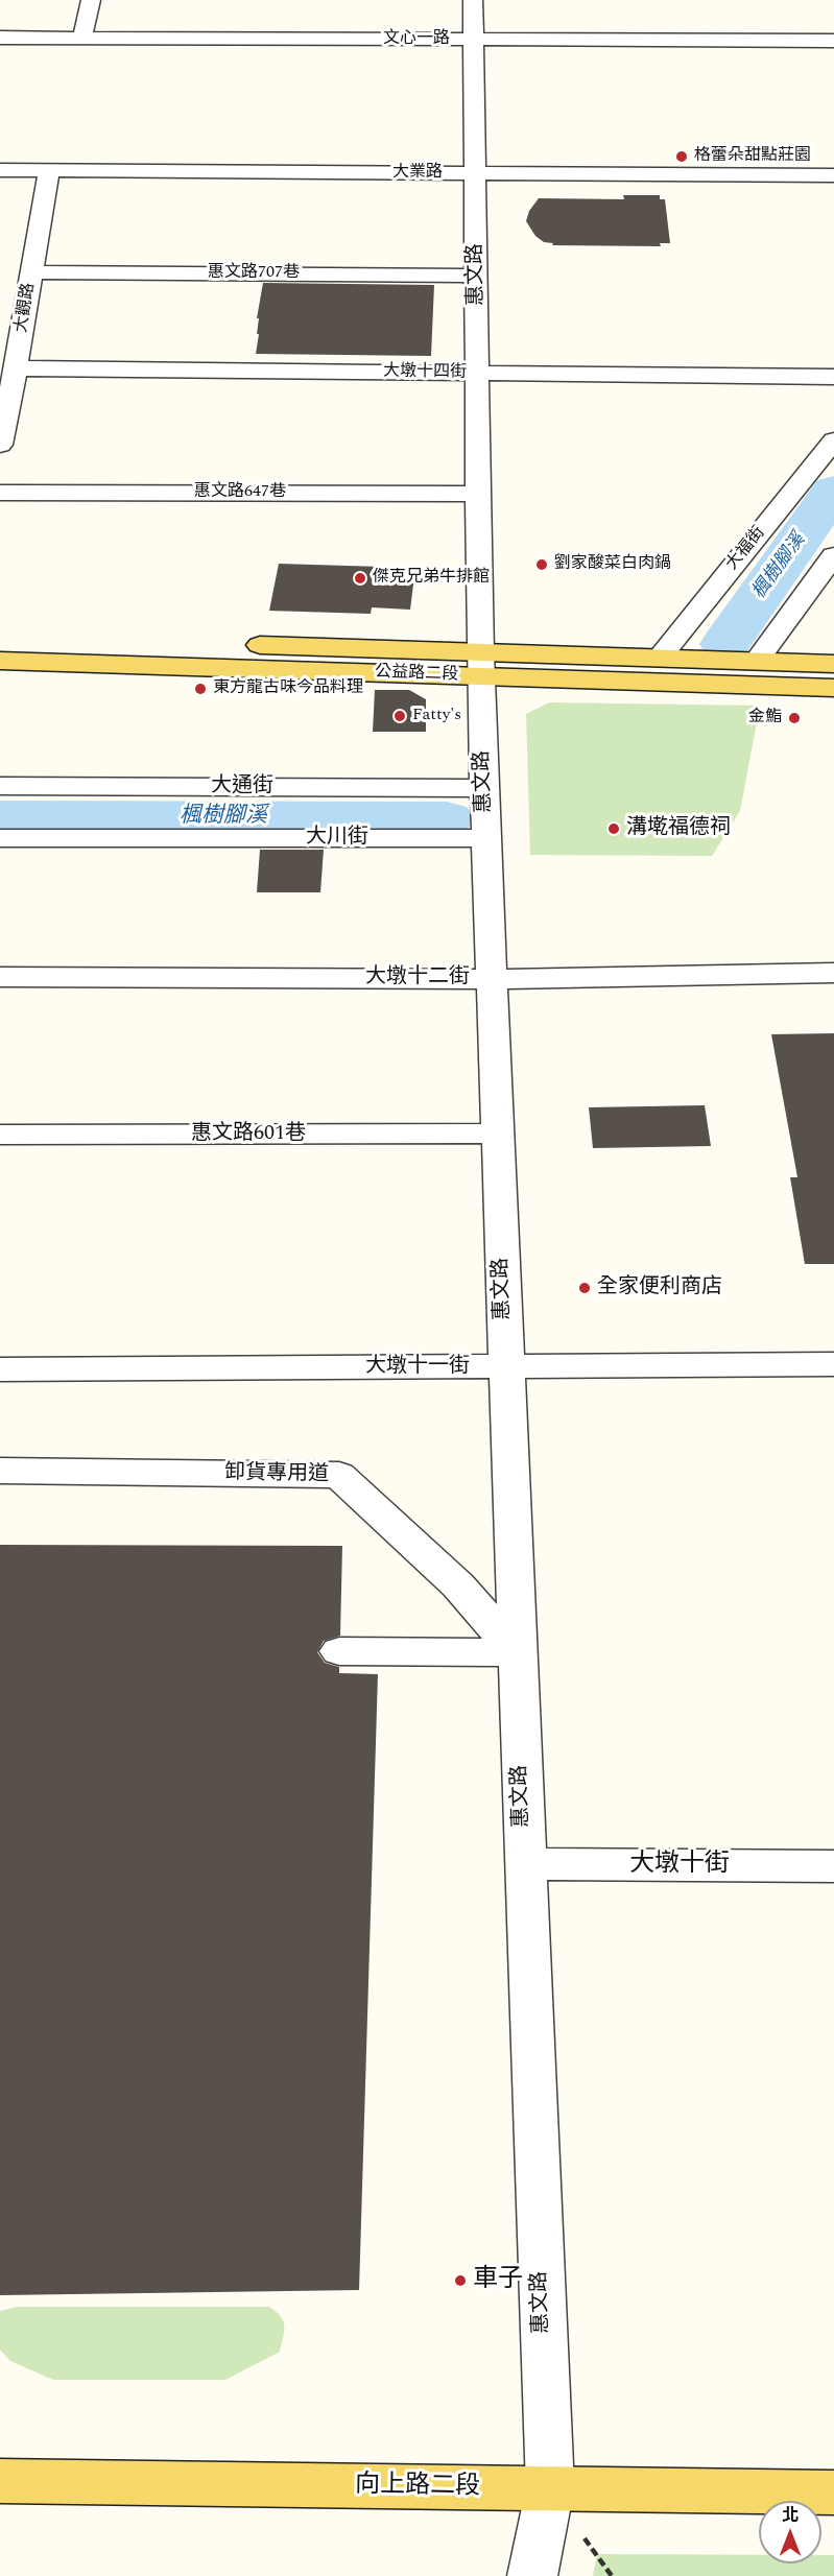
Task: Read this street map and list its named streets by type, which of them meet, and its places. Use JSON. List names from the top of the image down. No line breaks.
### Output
{"streets":{"main road":["公益路二段","向上路二段"],"street":["文心一路","大業路","惠文路707巷","惠文路","大觀路","大墩十四街","惠文路647巷","大福街","大通街","大川街","大墩十二街","惠文路601巷","大墩十一街","卸貨專用道","大墩十街"]},"crossings":[["文心一路","惠文路"],["大業路","惠文路"],["大業路","大觀路"],["惠文路707巷","惠文路"],["惠文路707巷","大觀路"],["惠文路","大墩十四街"],["惠文路","惠文路647巷"],["惠文路","公益路二段"],["惠文路","大通街"],["惠文路","大川街"],["惠文路","大墩十二街"],["惠文路","惠文路601巷"],["惠文路","大墩十一街"],["惠文路","卸貨專用道"],["惠文路","大墩十街"],["惠文路","向上路二段"],["大觀路","大墩十四街"],["大福街","公益路二段"]],"water":["楓樹腳溪"],"places":["格蕾朵甜點莊園","劉家酸菜白肉鍋","傑克兄弟牛排館","東方龍古味今品料理","Fatty's","金鮨","溝墘福德祠","全家便利商店","車子"],"north":"top"}
